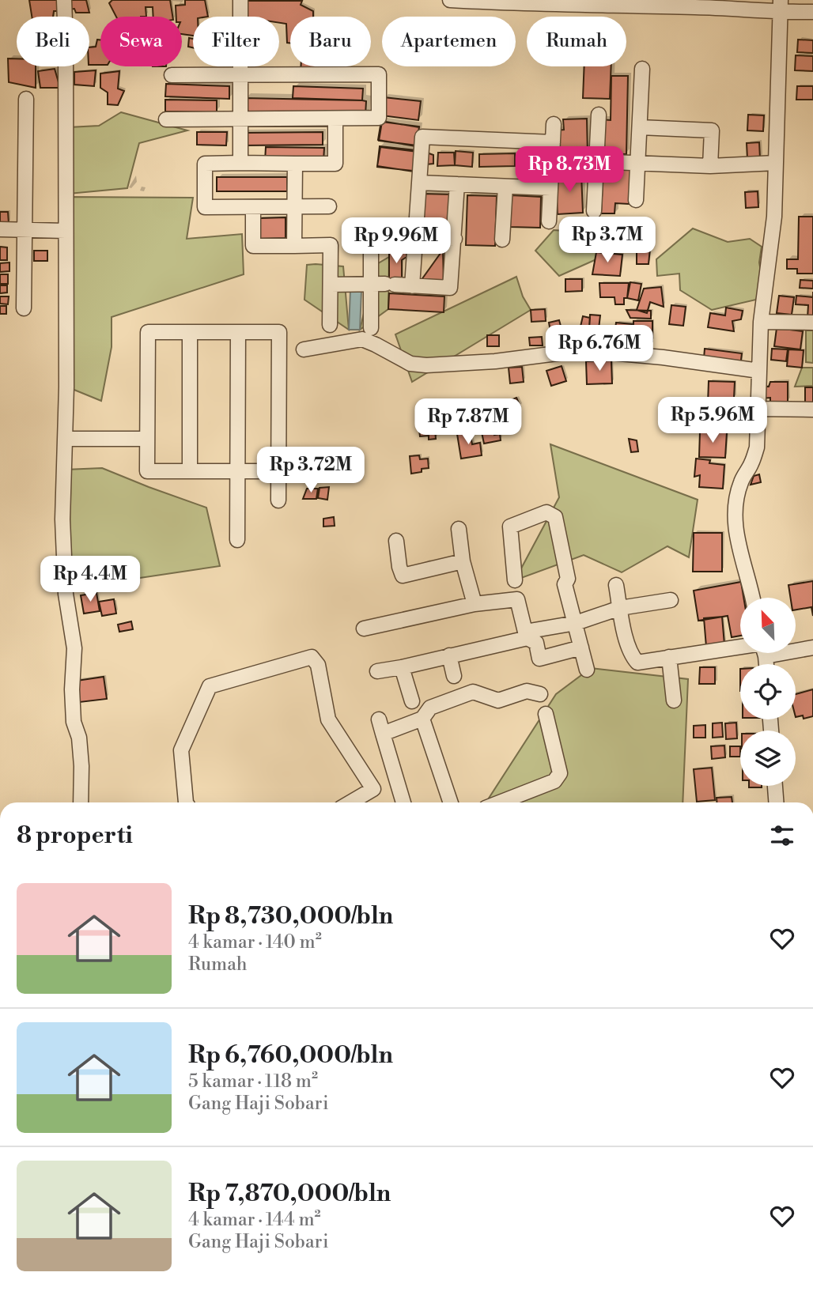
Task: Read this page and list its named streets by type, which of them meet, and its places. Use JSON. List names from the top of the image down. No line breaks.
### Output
{"north":"top left","page":{"chip":["Beli","Sewa","Filter","Baru","Apartemen","Rumah"],"price":["Rp 8.73M","Rp 3.7M","Rp 9.96M","Rp 6.76M","Rp 5.96M","Rp 7.87M","Rp 3.72M","Rp 4.4M"],"heading":"8 properti","list":[{"name":"Rp 8,730,000/bln","note":"4 kamar · 140 m² · Rumah"},{"name":"Rp 6,760,000/bln","note":"5 kamar · 118 m² · Gang Haji Sobari"},{"name":"Rp 7,870,000/bln","note":"4 kamar · 144 m² · Gang Haji Sobari"}]}}
